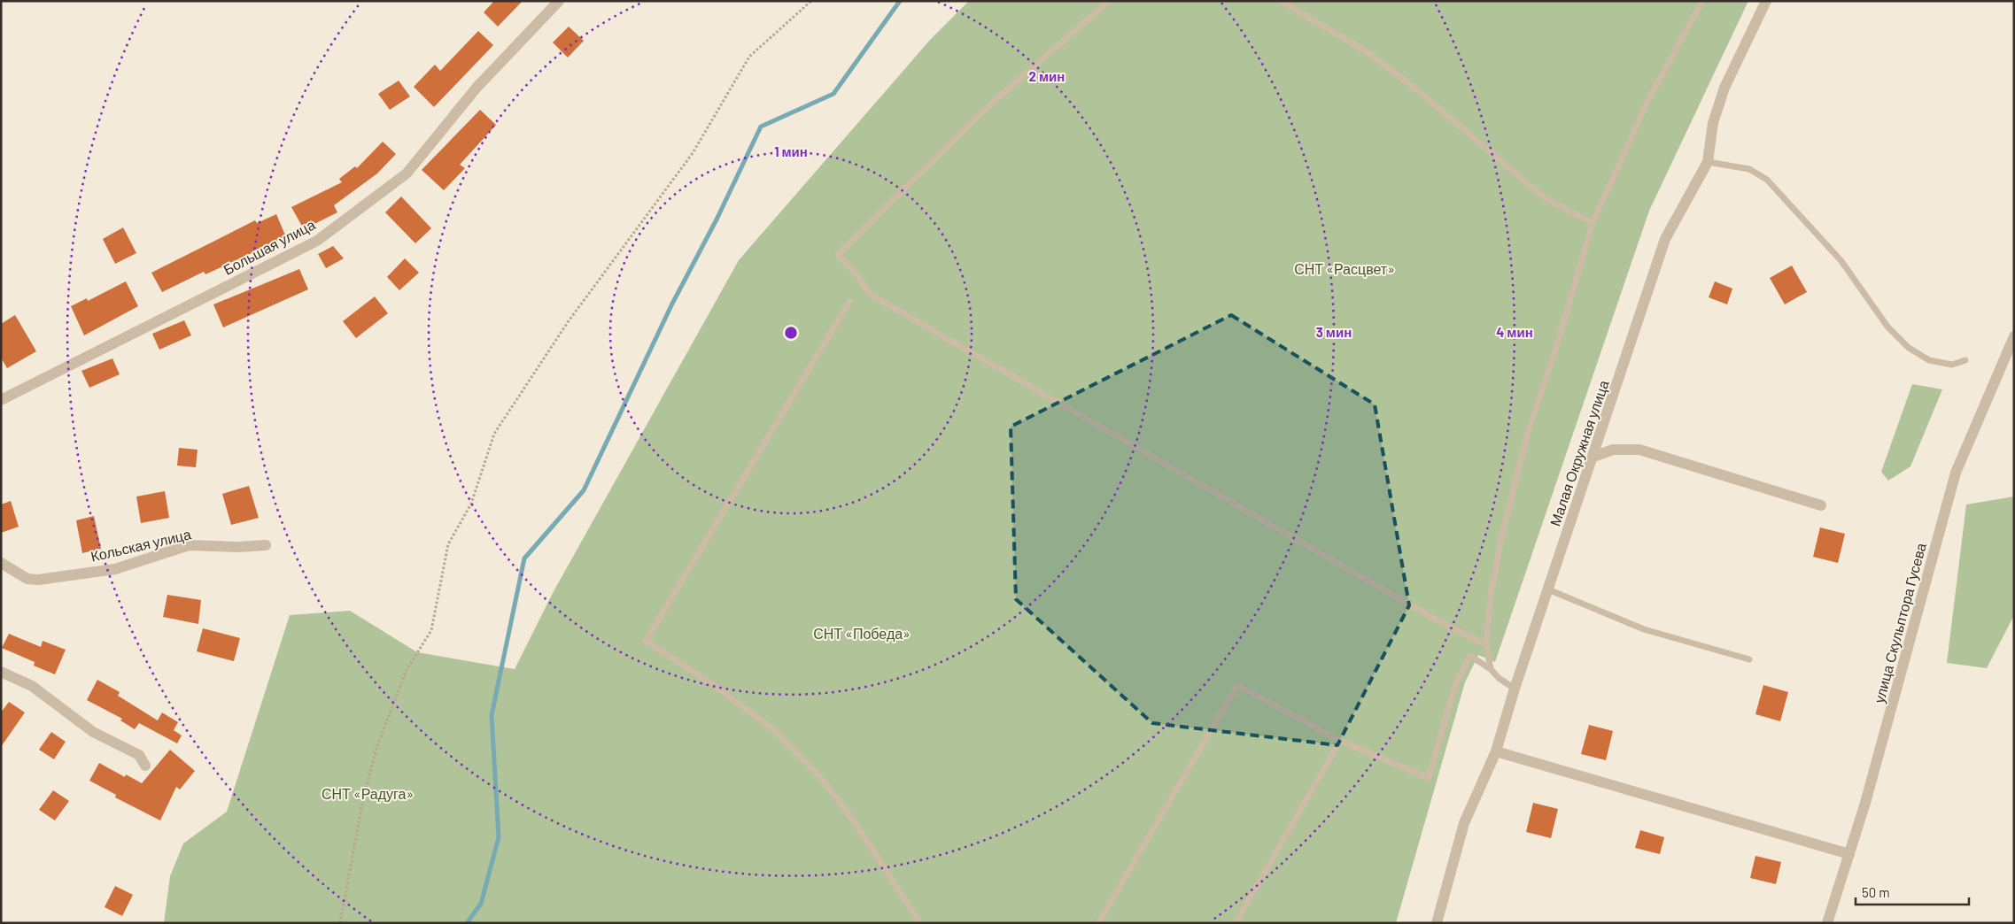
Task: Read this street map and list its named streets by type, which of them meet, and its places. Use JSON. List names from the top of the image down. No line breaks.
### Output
{"streets":{"street":["Большая улица","Малая Окружная улица","Кольская улица","улица Скульптора Гусева"]},"parks":["СНТ «Расцвет»","СНТ «Победа»","СНТ «Радуга»"],"scale_bar":"50 m","rings":["2 мин","1 мин","3 мин","4 мин"]}
